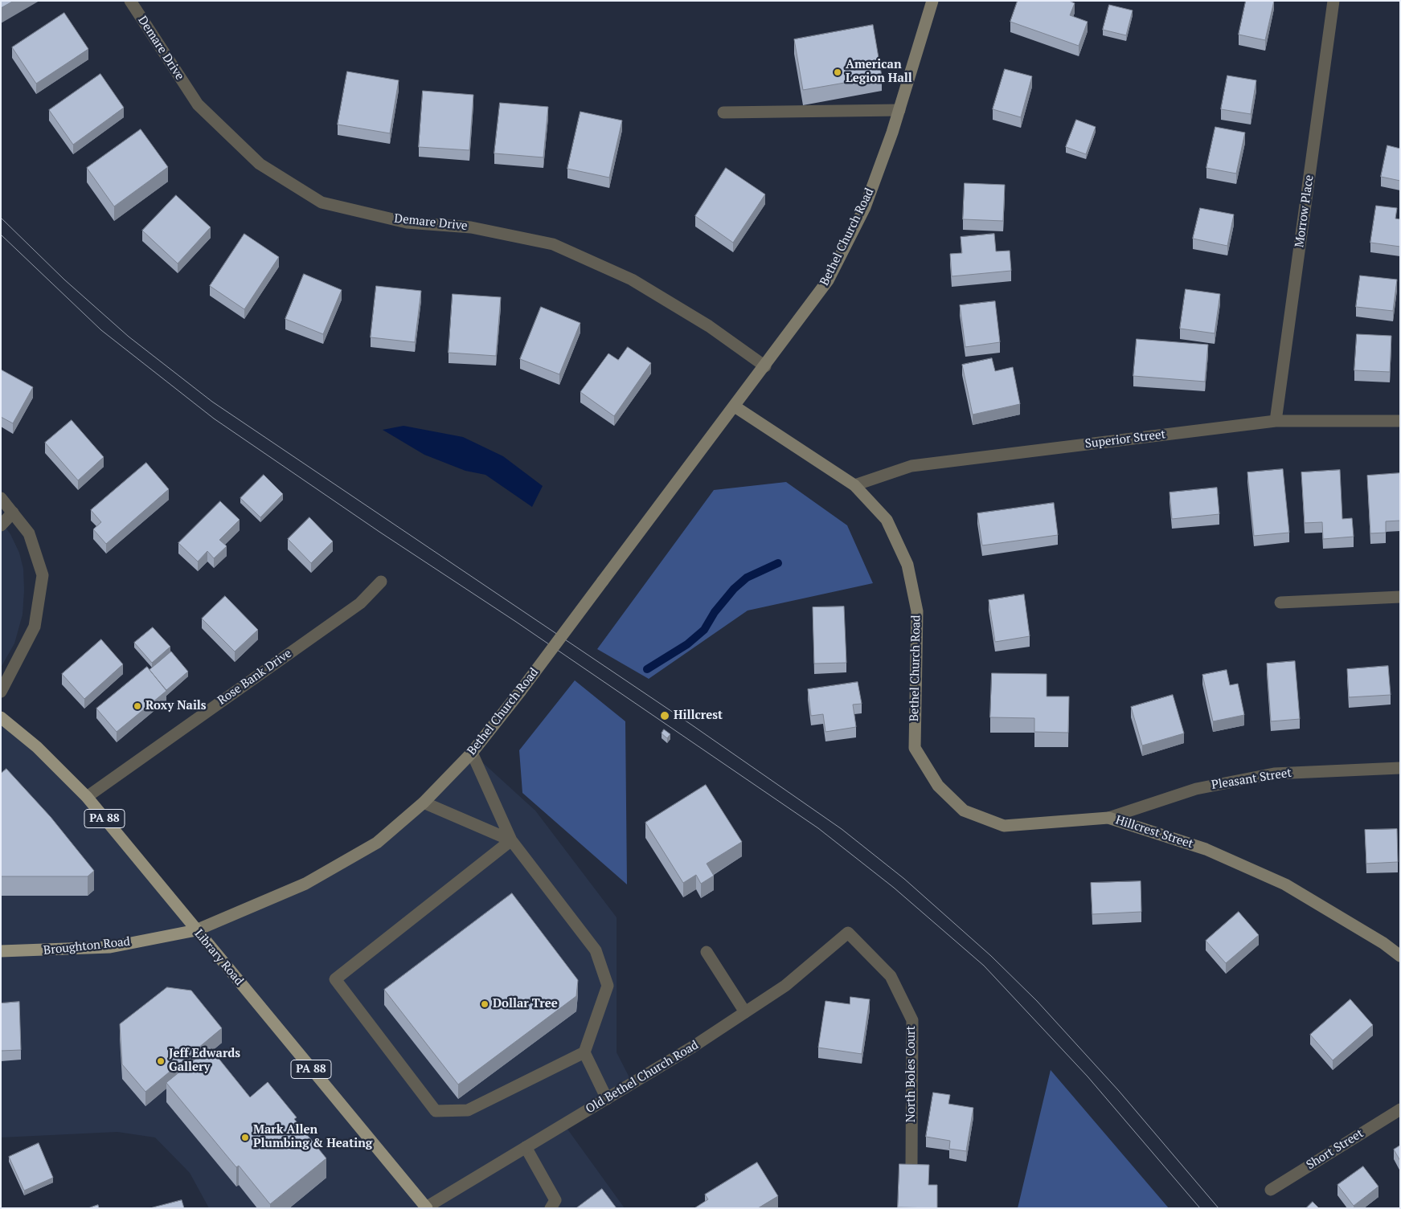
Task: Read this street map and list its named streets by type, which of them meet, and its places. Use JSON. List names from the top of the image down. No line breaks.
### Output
{"streets":{"main road":["PA 88","Broughton Road","Library Road"],"street":["Demare Drive","Morrow Place","Bethel Church Road","Superior Street","Rose Bank Drive","Pleasant Street","Hillcrest Street","North Boles Court","Old Bethel Church Road","Short Street"]},"crossings":[["Demare Drive","Bethel Church Road"],["Morrow Place","Superior Street"],["Bethel Church Road","Superior Street"],["Bethel Church Road","Hillcrest Street"],["Bethel Church Road","Broughton Road"],["Bethel Church Road","Library Road"],["Rose Bank Drive","Library Road"],["Pleasant Street","Hillcrest Street"],["Broughton Road","Library Road"],["Library Road","Old Bethel Church Road"],["North Boles Court","Old Bethel Church Road"]],"places":["American Legion Hall","Roxy Nails","Hillcrest","Dollar Tree","Jeff Edwards Gallery","Mark Allen Plumbing & Heating"]}
